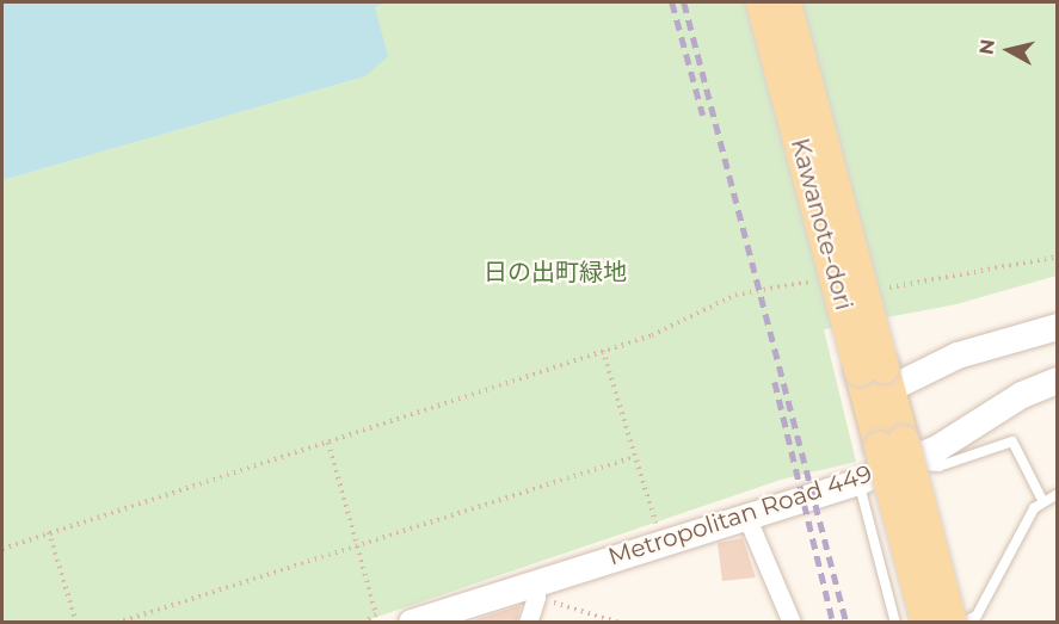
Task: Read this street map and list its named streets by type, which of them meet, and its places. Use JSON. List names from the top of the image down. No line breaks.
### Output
{"streets":{"main road":["Kawanote-dori","Metropolitan Road 449"]},"crossings":[["Kawanote-dori","Metropolitan Road 449"]],"parks":["日の出町緑地"],"north":"left"}
